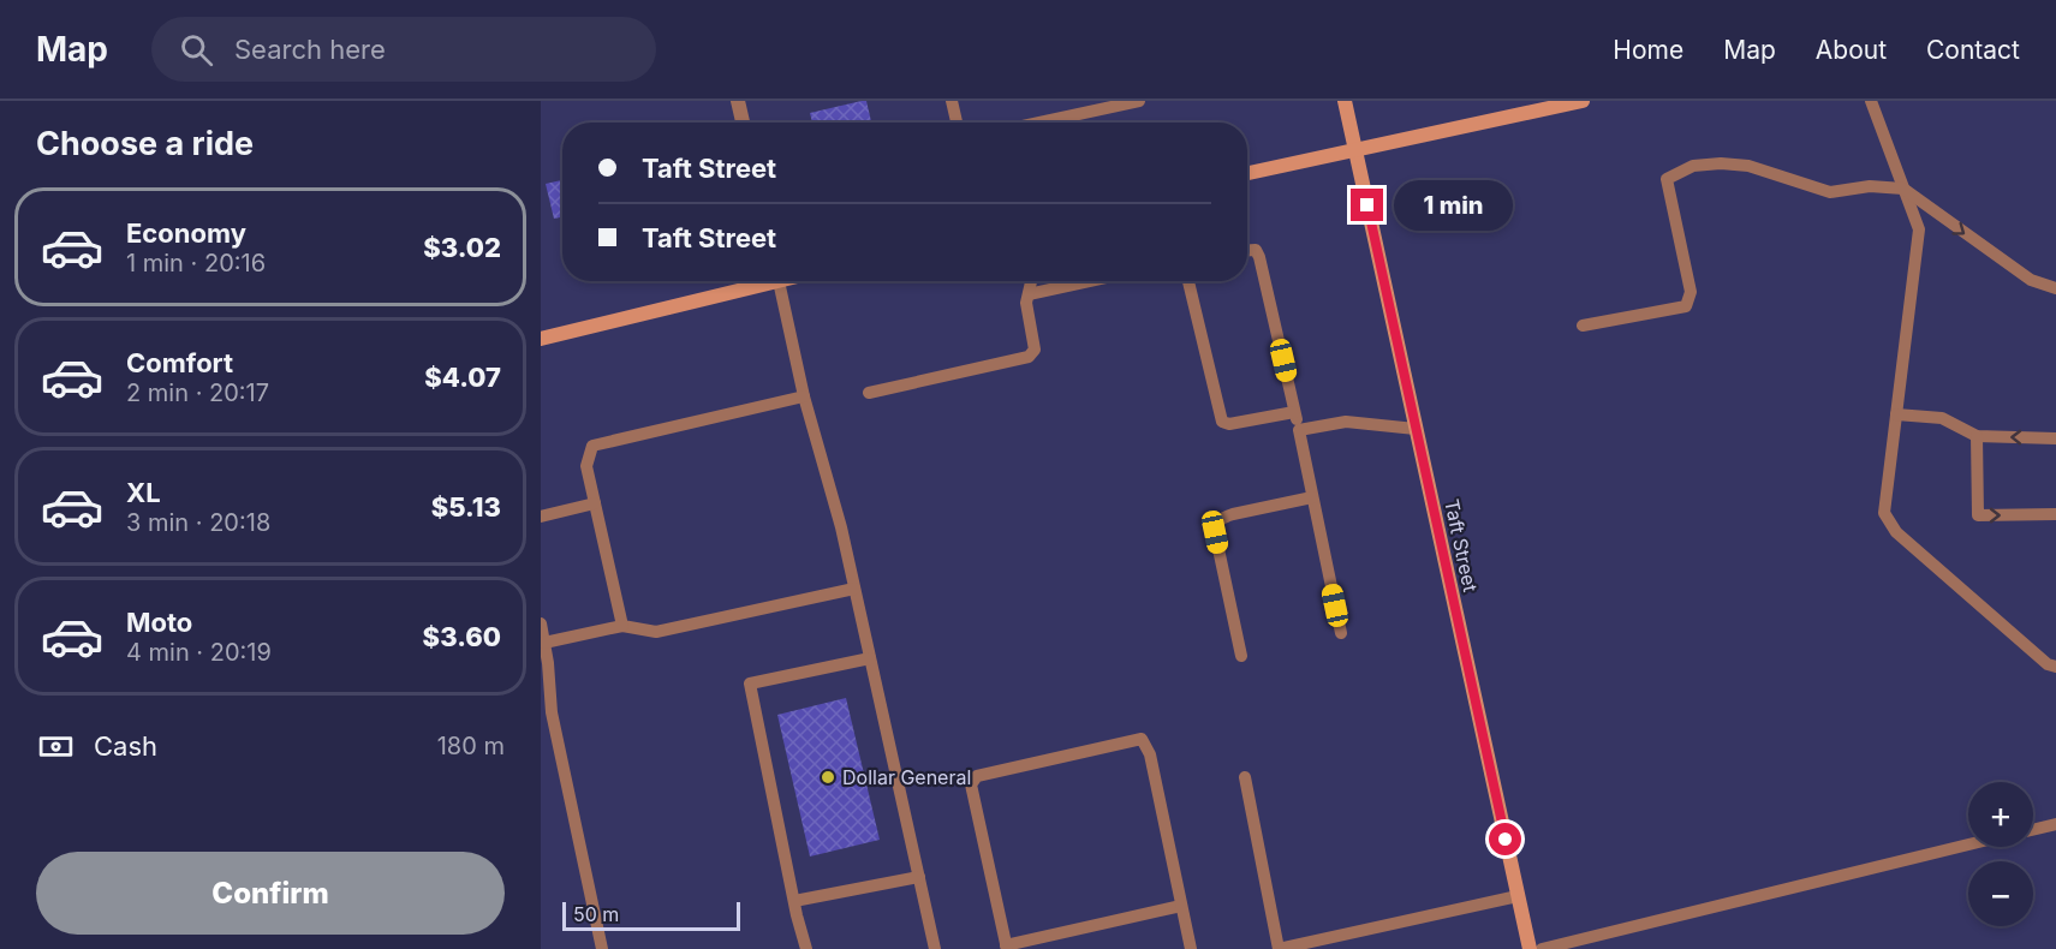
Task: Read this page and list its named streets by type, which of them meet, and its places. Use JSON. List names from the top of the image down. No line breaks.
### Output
{"streets":{"main road":["Taft Street"]},"places":["Dollar General"],"scale_bar":"50 m","page":{"header":"Map","search":"Search here","nav":["Home","Map","About","Contact"],"heading":"Choose a ride","banner":["Taft Street","Taft Street"],"bubble":"1 min","list":[{"name":"Economy","note":"1 min · 20:16","value":"$3.02"},{"name":"Comfort","note":"2 min · 20:17","value":"$4.07"},{"name":"XL","note":"3 min · 20:18","value":"$5.13"},{"name":"Moto","note":"4 min · 20:19","value":"$3.60"}],"pay":["Cash","180 m"],"map_buttons":["+","−"],"buttons":"Confirm","scale":"50 m"}}
